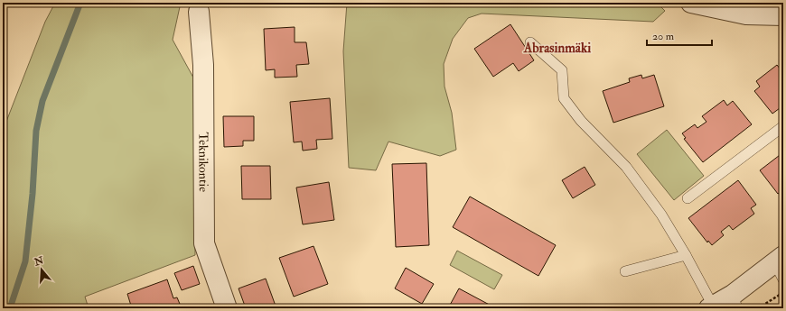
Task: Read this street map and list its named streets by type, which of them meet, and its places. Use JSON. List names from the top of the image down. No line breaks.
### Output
{"streets":{"street":["Teknikontie"]},"districts":["Abrasinmäki"],"scale_bar":"20 m","north":"top"}
